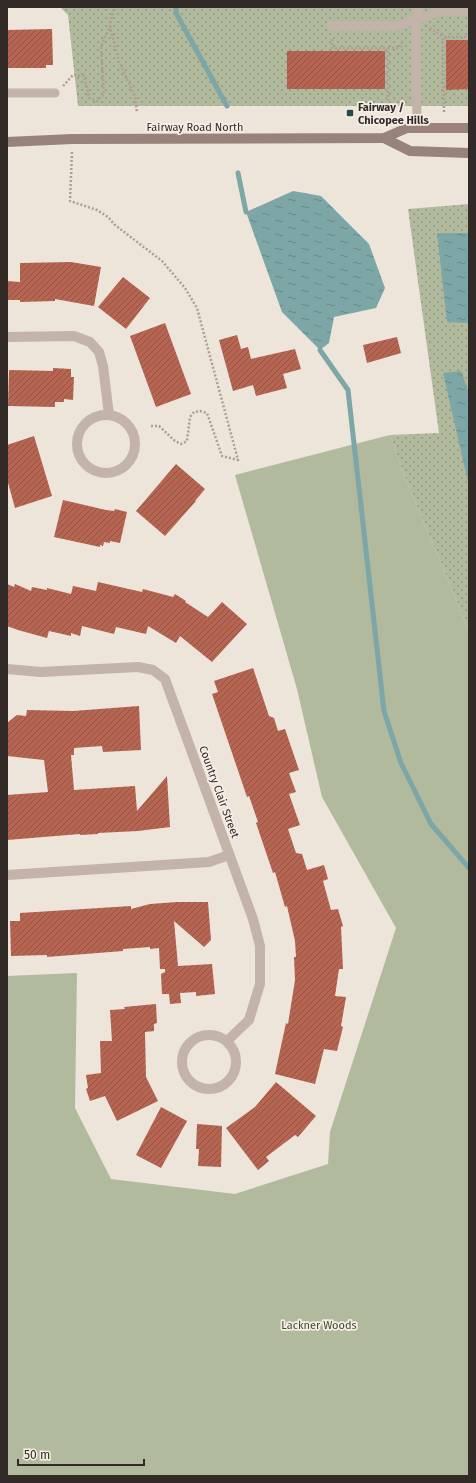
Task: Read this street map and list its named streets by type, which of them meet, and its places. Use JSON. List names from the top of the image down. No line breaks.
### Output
{"streets":{"main road":["Fairway Road North"],"street":["Country Clair Street"]},"parks":["Lackner Woods"],"places":{"transit":["Fairway / Chicopee Hills"]},"scale_bar":"50 m"}
